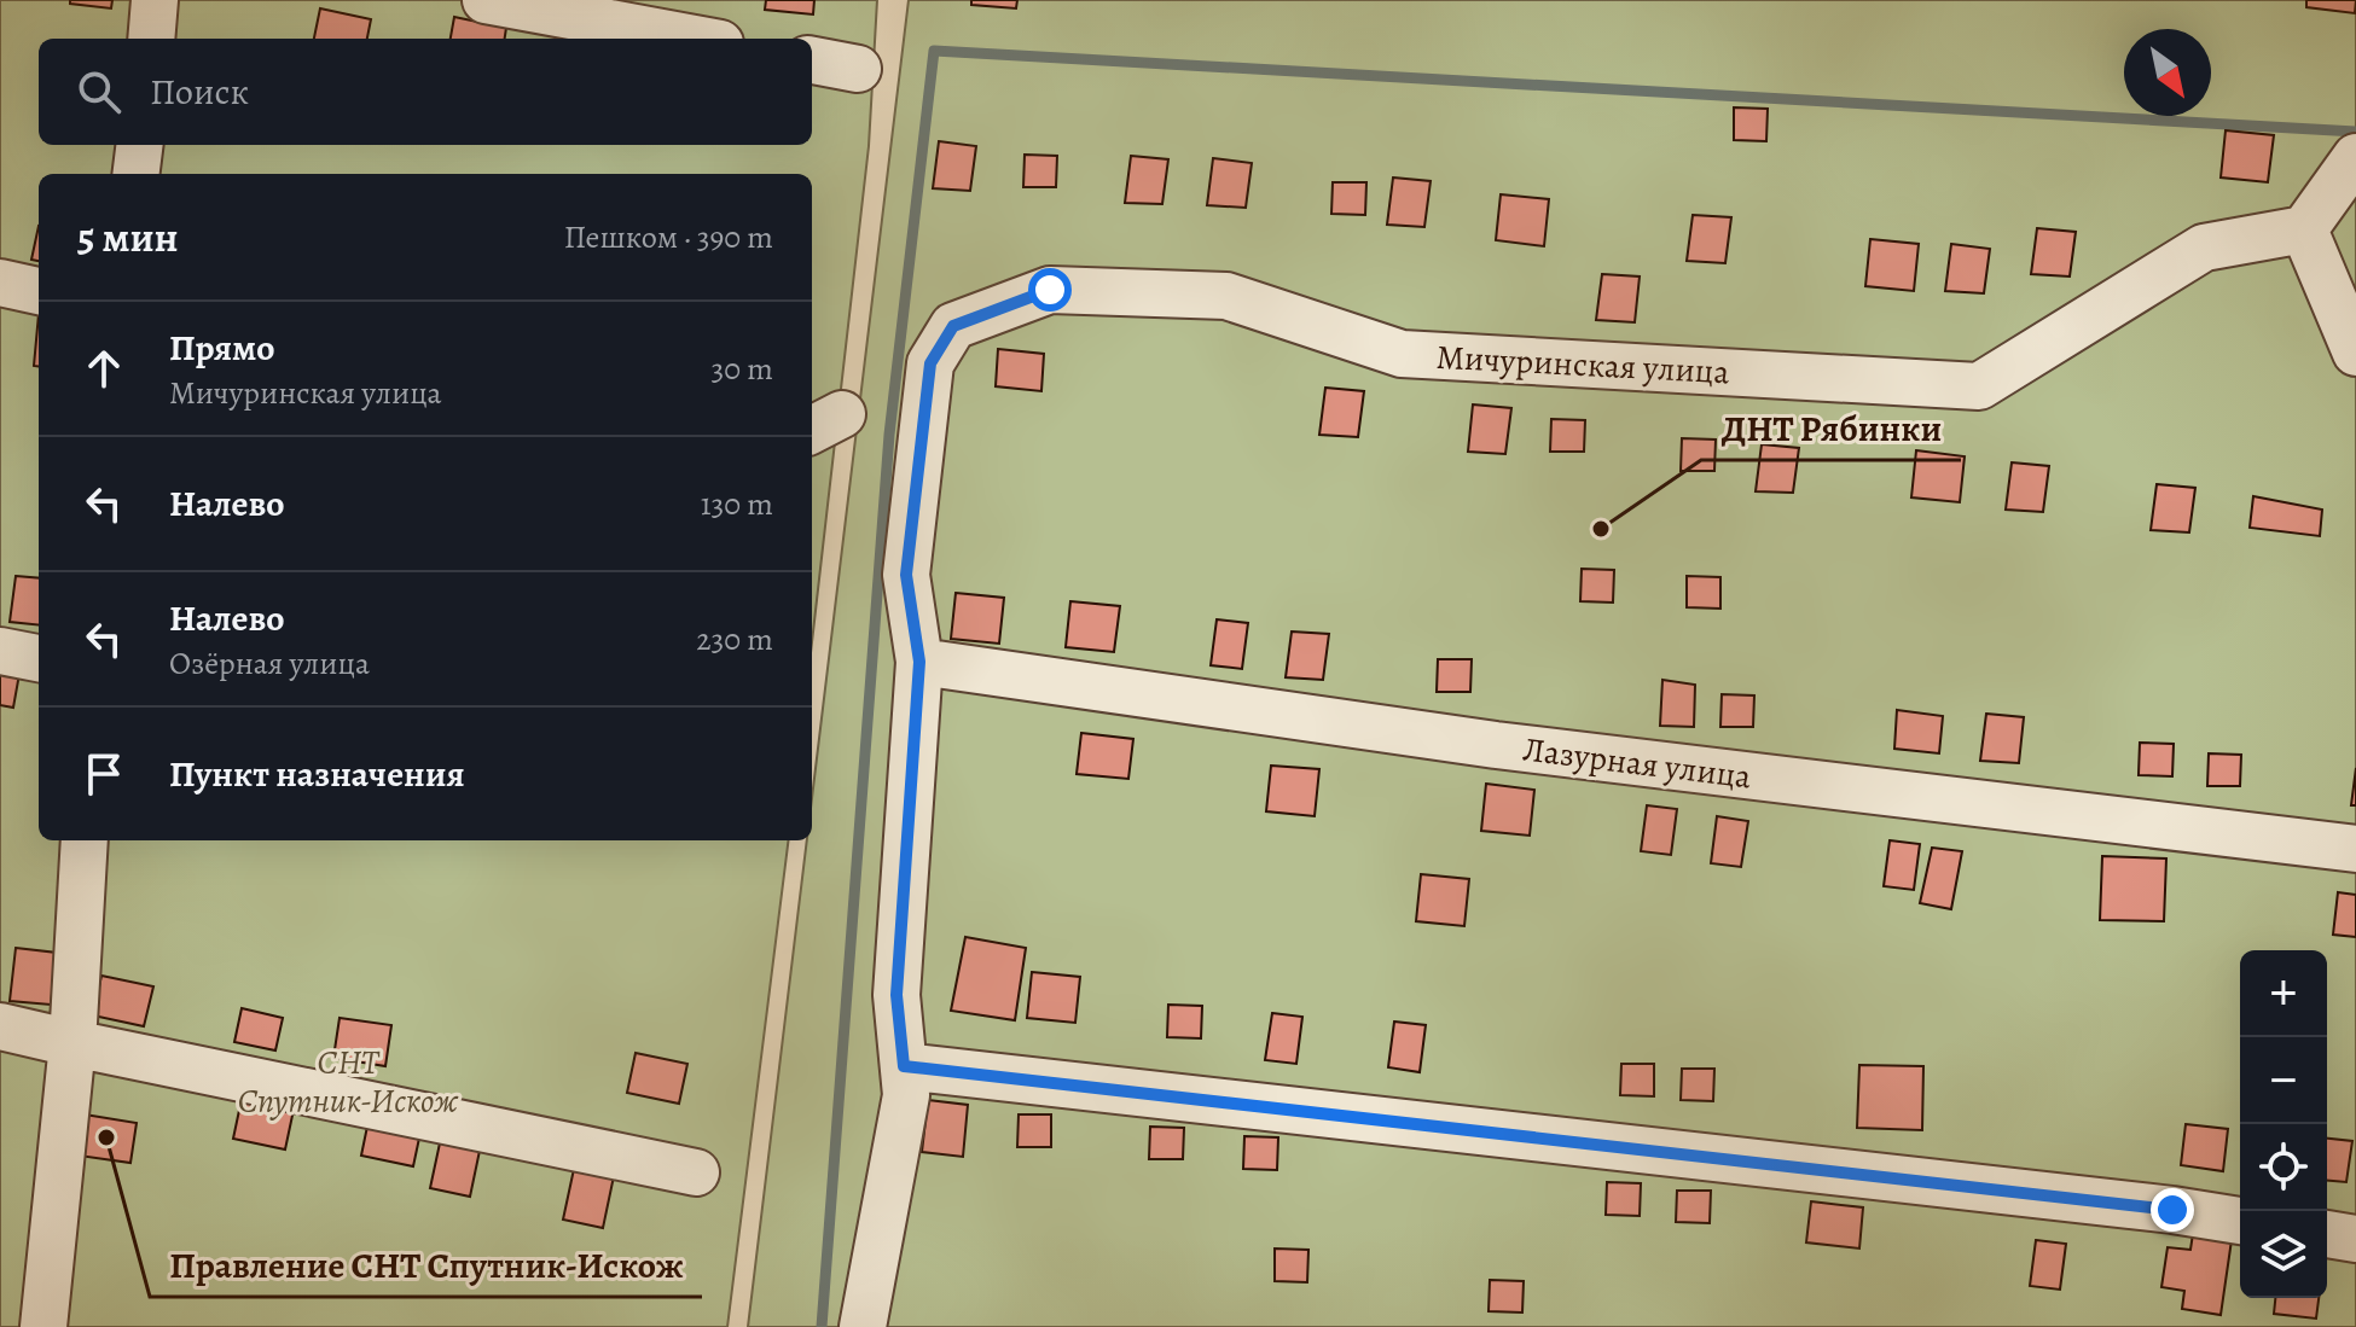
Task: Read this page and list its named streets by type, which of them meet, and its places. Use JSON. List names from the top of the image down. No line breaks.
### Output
{"streets":{"street":["Мичуринская улица","Лазурная улица"]},"crossings":[["Мичуринская улица","Лазурная улица"]],"parks":["СНТ Спутник-Искож"],"places":["ДНТ Рябинки","Правление СНТ Спутник-Искож"],"north":"bottom right","page":{"search":"Поиск","heading":["5 мин","Пешком · 390 m"],"list":[["Прямо","Мичуринская улица","30 m"],["Налево","130 m"],["Налево","Озёрная улица","230 m"],"Пункт назначения"],"map_buttons":["+","−"]}}
